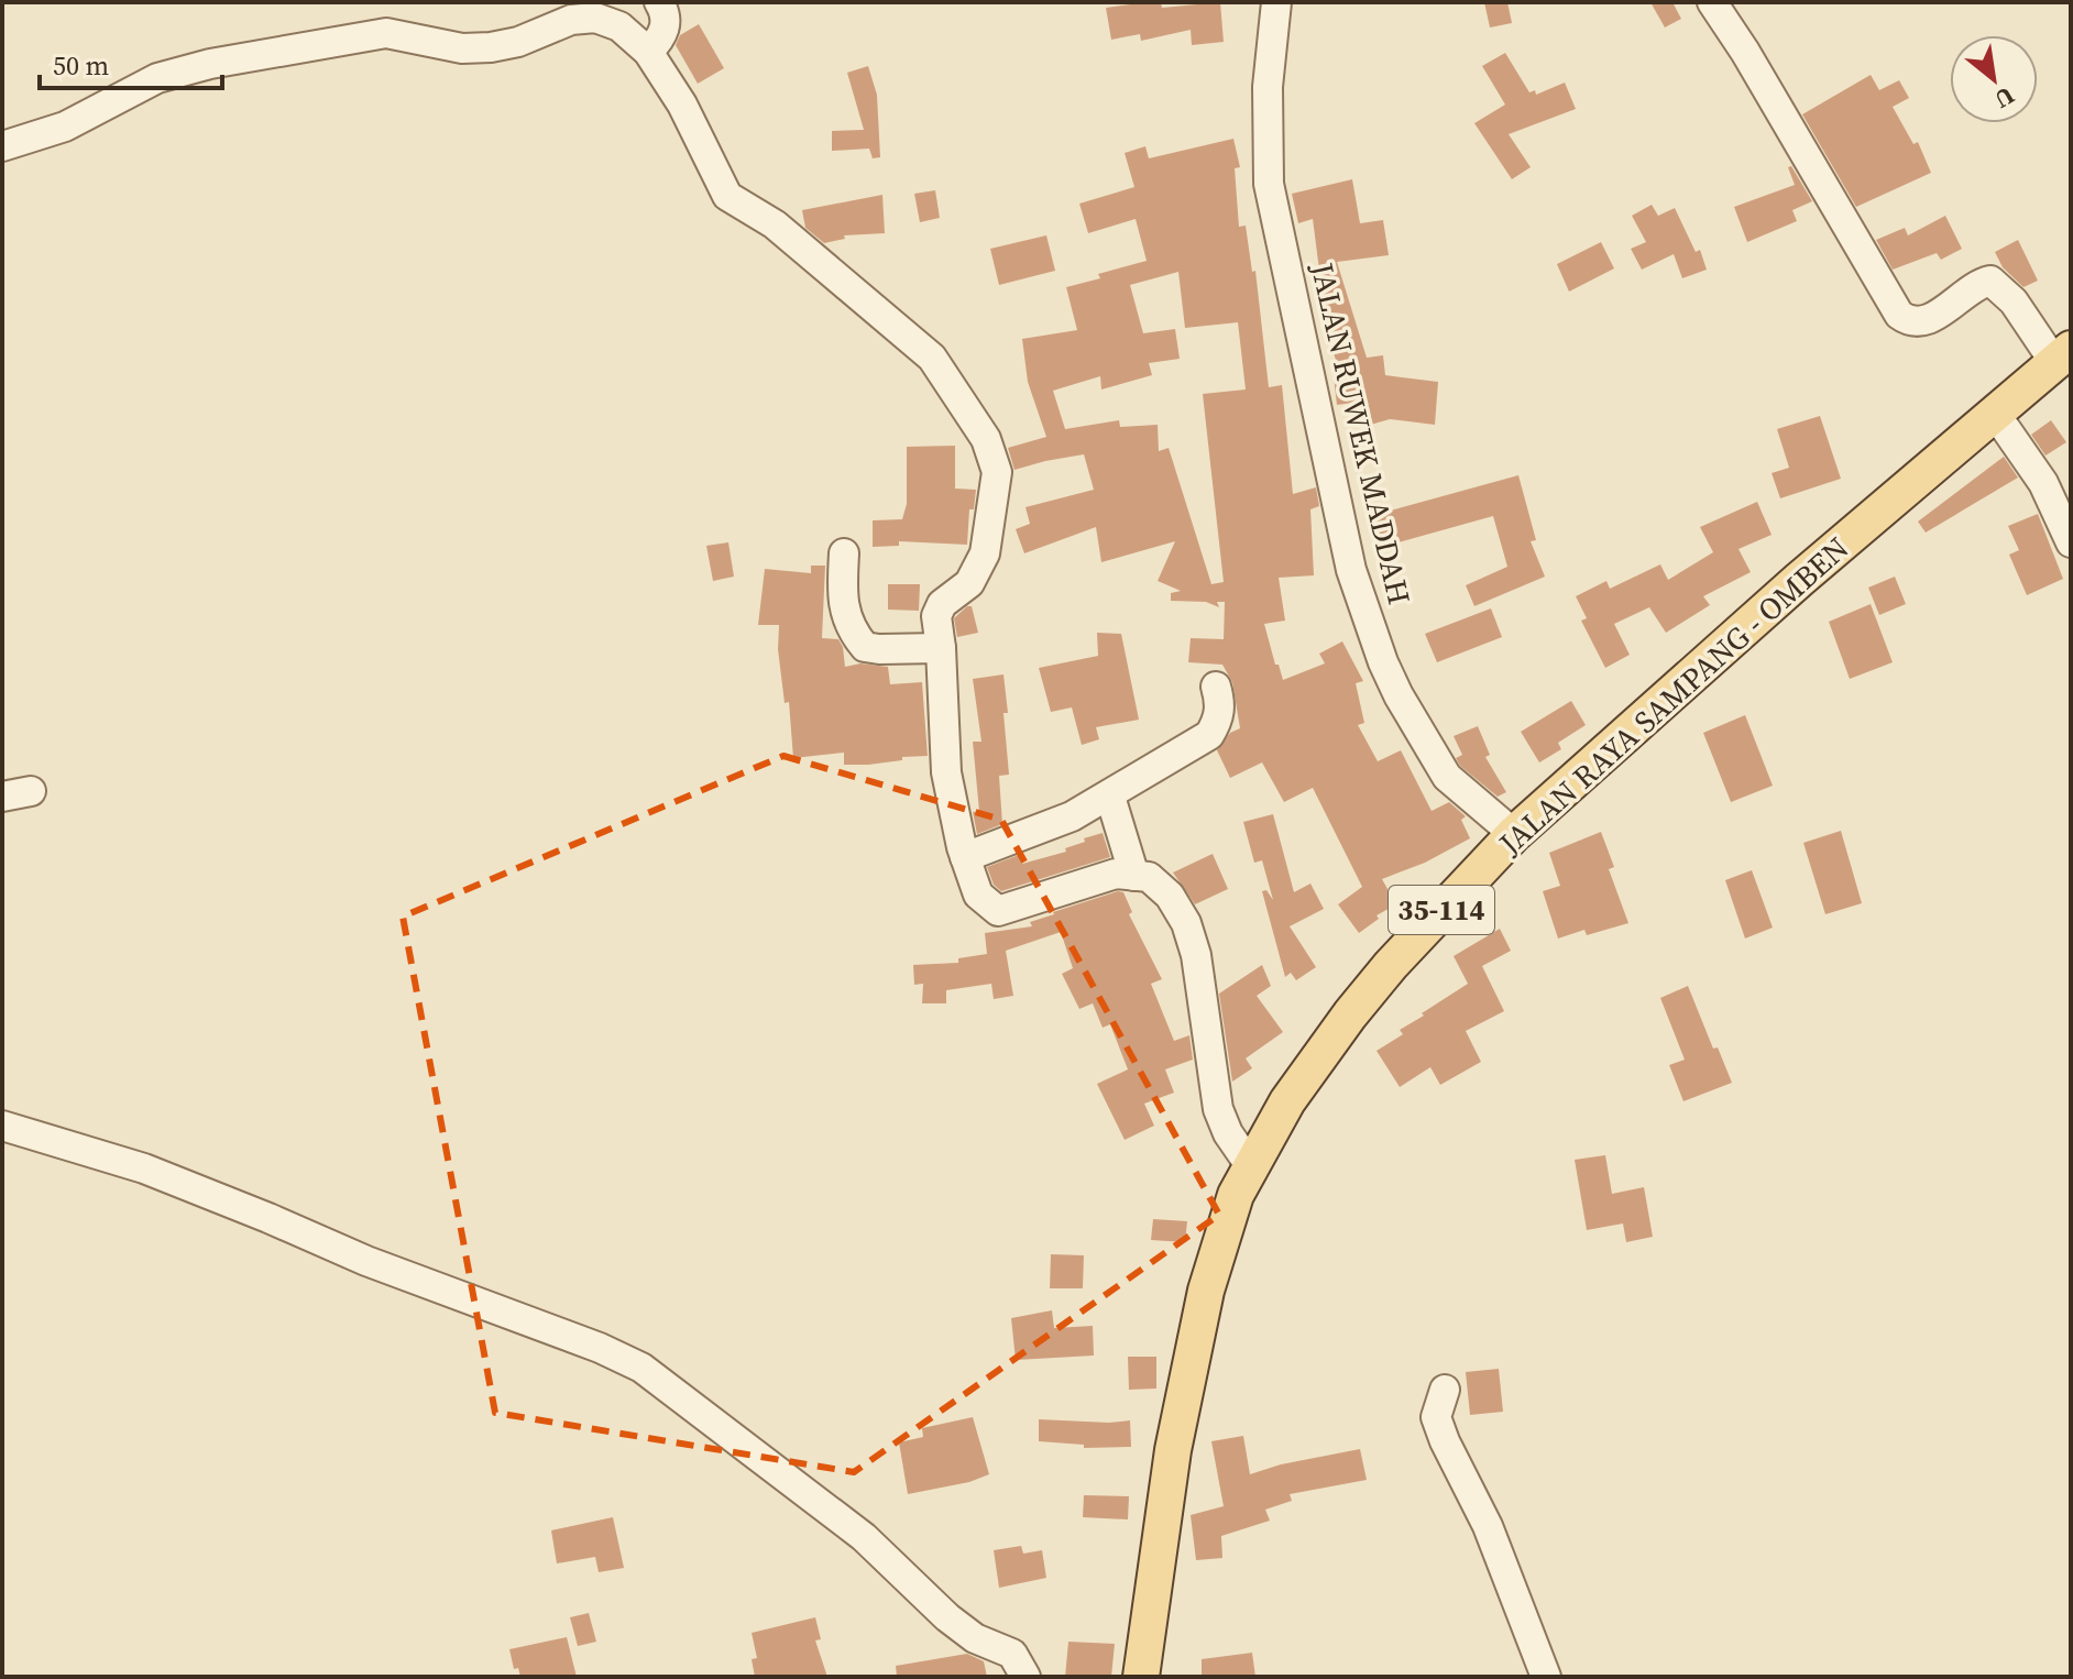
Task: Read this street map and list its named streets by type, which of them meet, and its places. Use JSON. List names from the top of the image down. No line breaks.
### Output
{"streets":{"main road":["JALAN RAYA SAMPANG - OMBEN","35-114"],"street":["JALAN RUWEK MADDAH"]},"crossings":[["JALAN RUWEK MADDAH","JALAN RAYA SAMPANG - OMBEN"]],"scale_bar":"50 m","north":"bottom right"}
